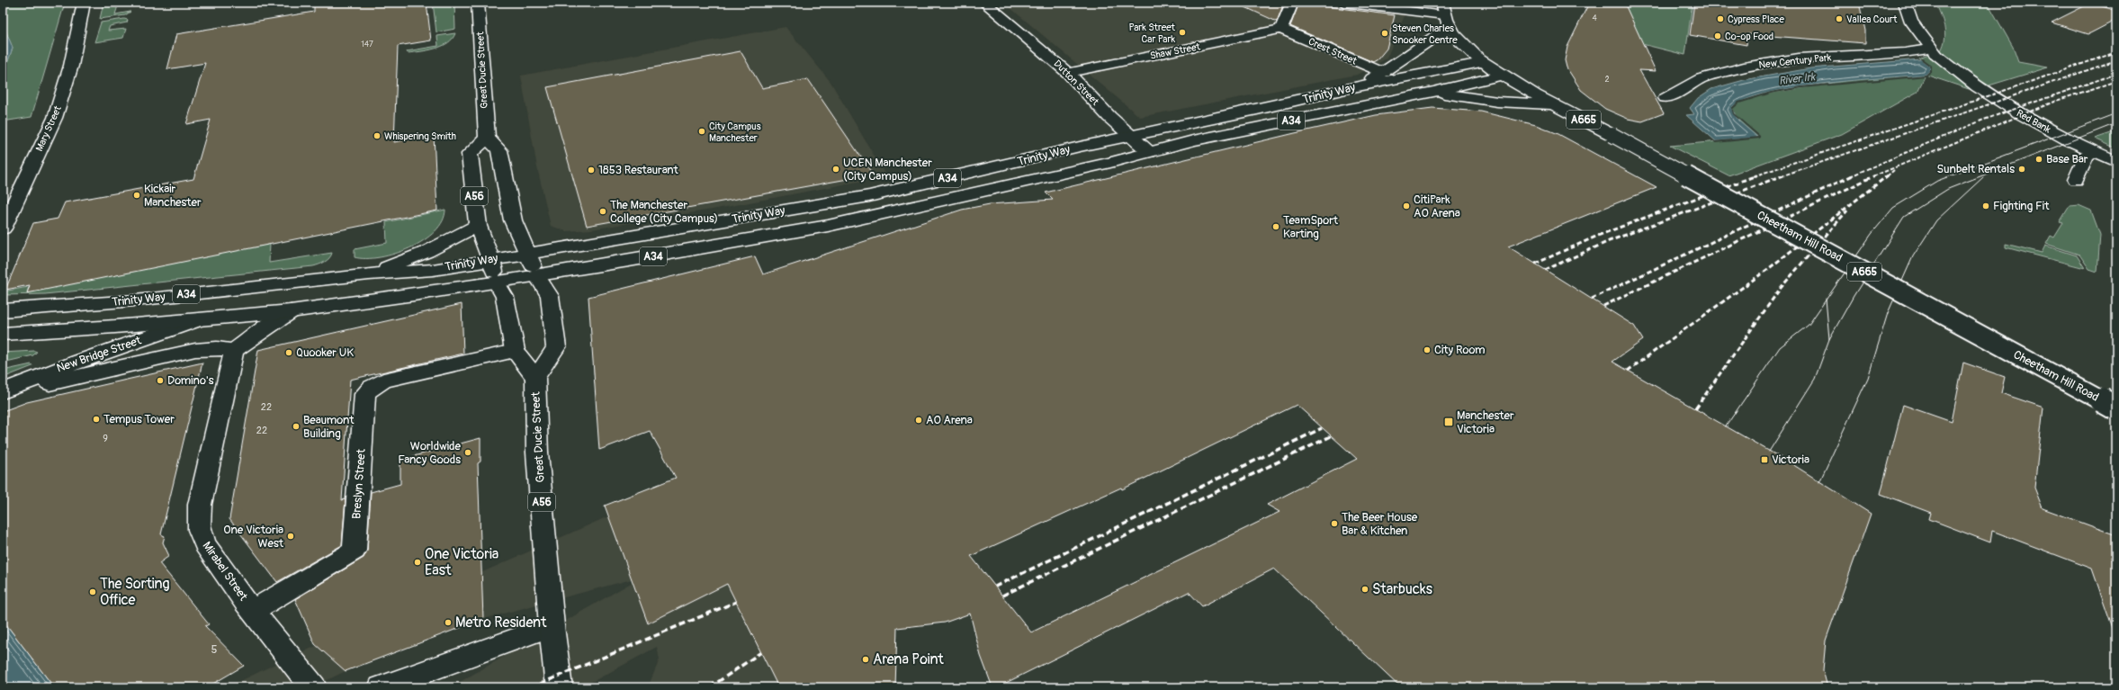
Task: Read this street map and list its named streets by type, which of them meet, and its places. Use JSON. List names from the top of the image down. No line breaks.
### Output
{"streets":{"main road":["Shaw Street","Crest Street","New Century Park","Great Ducie Street","Dutton Street","Trinity Way","A665","A34","Red Bank","Mary Street","A56","Cheetham Hill Road","New Bridge Street","Breslyn Street","Mirabel Street"]},"crossings":[["Shaw Street","Crest Street"],["Shaw Street","Dutton Street"],["New Century Park","Red Bank"],["Great Ducie Street","Trinity Way"],["Great Ducie Street","A34"],["Great Ducie Street","A56"],["Great Ducie Street","Breslyn Street"],["Dutton Street","Trinity Way"],["Trinity Way","A34"],["Trinity Way","Cheetham Hill Road"],["Trinity Way","New Bridge Street"],["Breslyn Street","Mirabel Street"]],"water":["River Irk"],"places":{"other":["Cypress Place","Vallea Court","Park Street Car Park","Steven Charles Snooker Centre","Co-op Food","City Campus Manchester","Whispering Smith","Base Bar","UCEN Manchester (City Campus)","Sunbelt Rentals","1853 Restaurant","Kickair Manchester","CitiPark AO Arena","Fighting Fit","The Manchester College (City Campus)","TeamSport Karting","City Room","Quooker UK","Domino's","Tempus Tower","AO Arena","Beaumont Building","Worldwide Fancy Goods","The Beer House Bar & Kitchen","One Victoria West","One Victoria East","Starbucks","The Sorting Office","Metro Resident","Arena Point"],"transit":["Manchester Victoria","Victoria"]},"house_numbers":["4","147","2","22","22","9","5"]}
